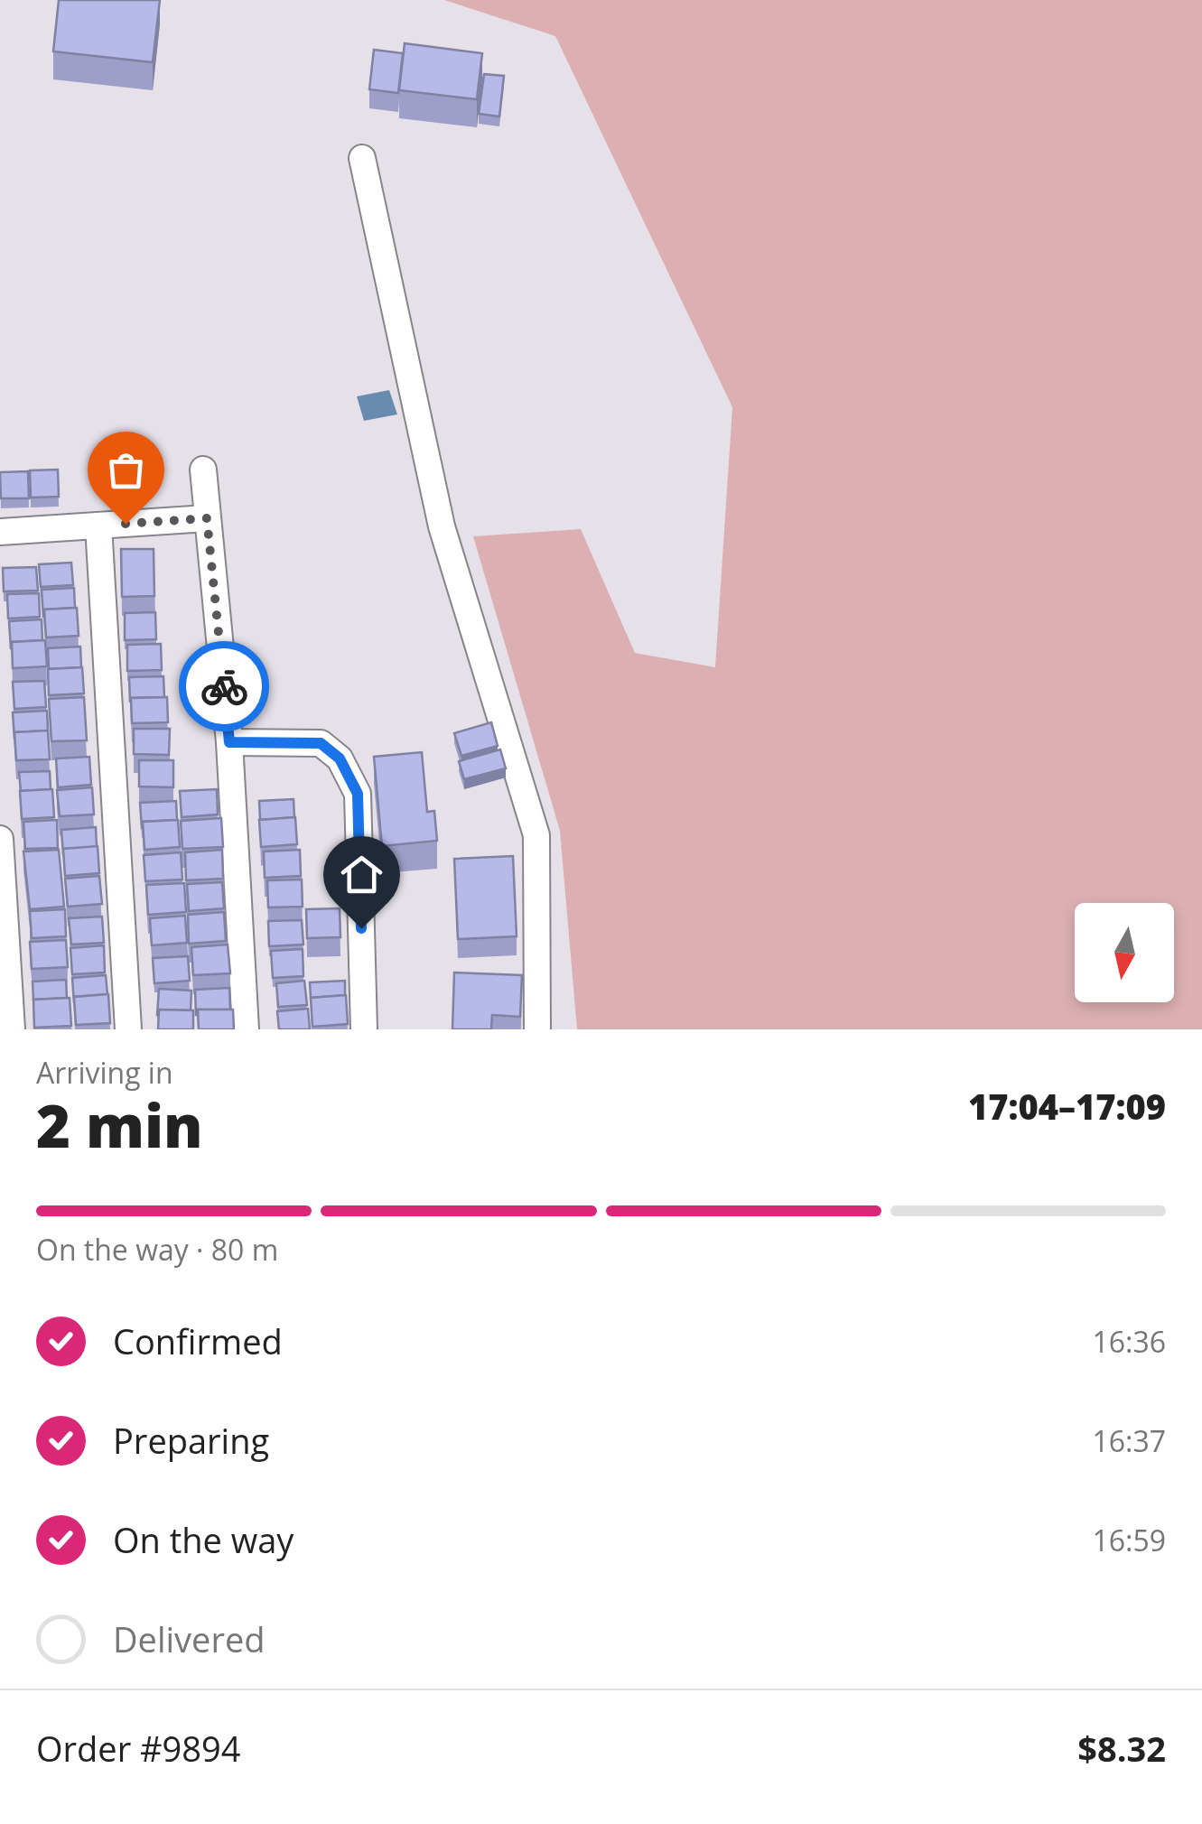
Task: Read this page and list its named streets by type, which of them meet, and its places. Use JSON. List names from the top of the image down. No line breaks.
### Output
{"north":"bottom","page":{"heading":["2 min","Arriving in","17:04–17:09"],"panel":["Order #9894","$8.32"],"bar":"On the way · 80 m","list":[["Confirmed","16:36"],["Preparing","16:37"],["On the way","16:59"],"Delivered"]}}
